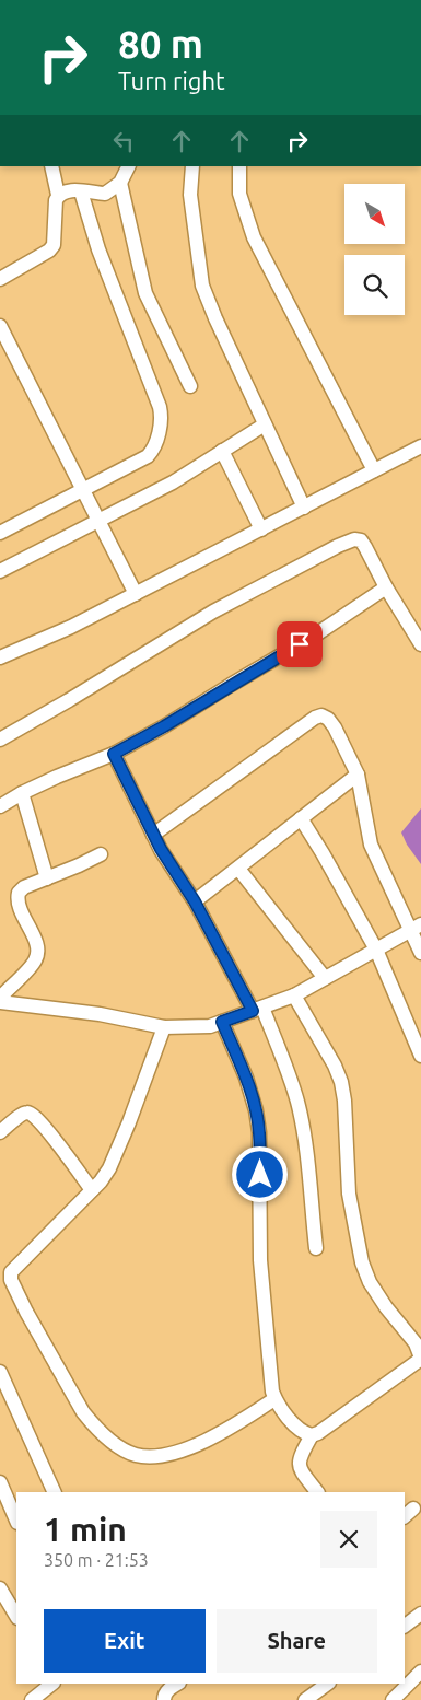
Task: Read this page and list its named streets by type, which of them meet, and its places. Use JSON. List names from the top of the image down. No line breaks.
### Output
{"north":"bottom right","page":{"turn":["80 m","Turn right"],"heading":["1 min","350 m · 21:53"],"buttons":["Exit","Share"]}}
